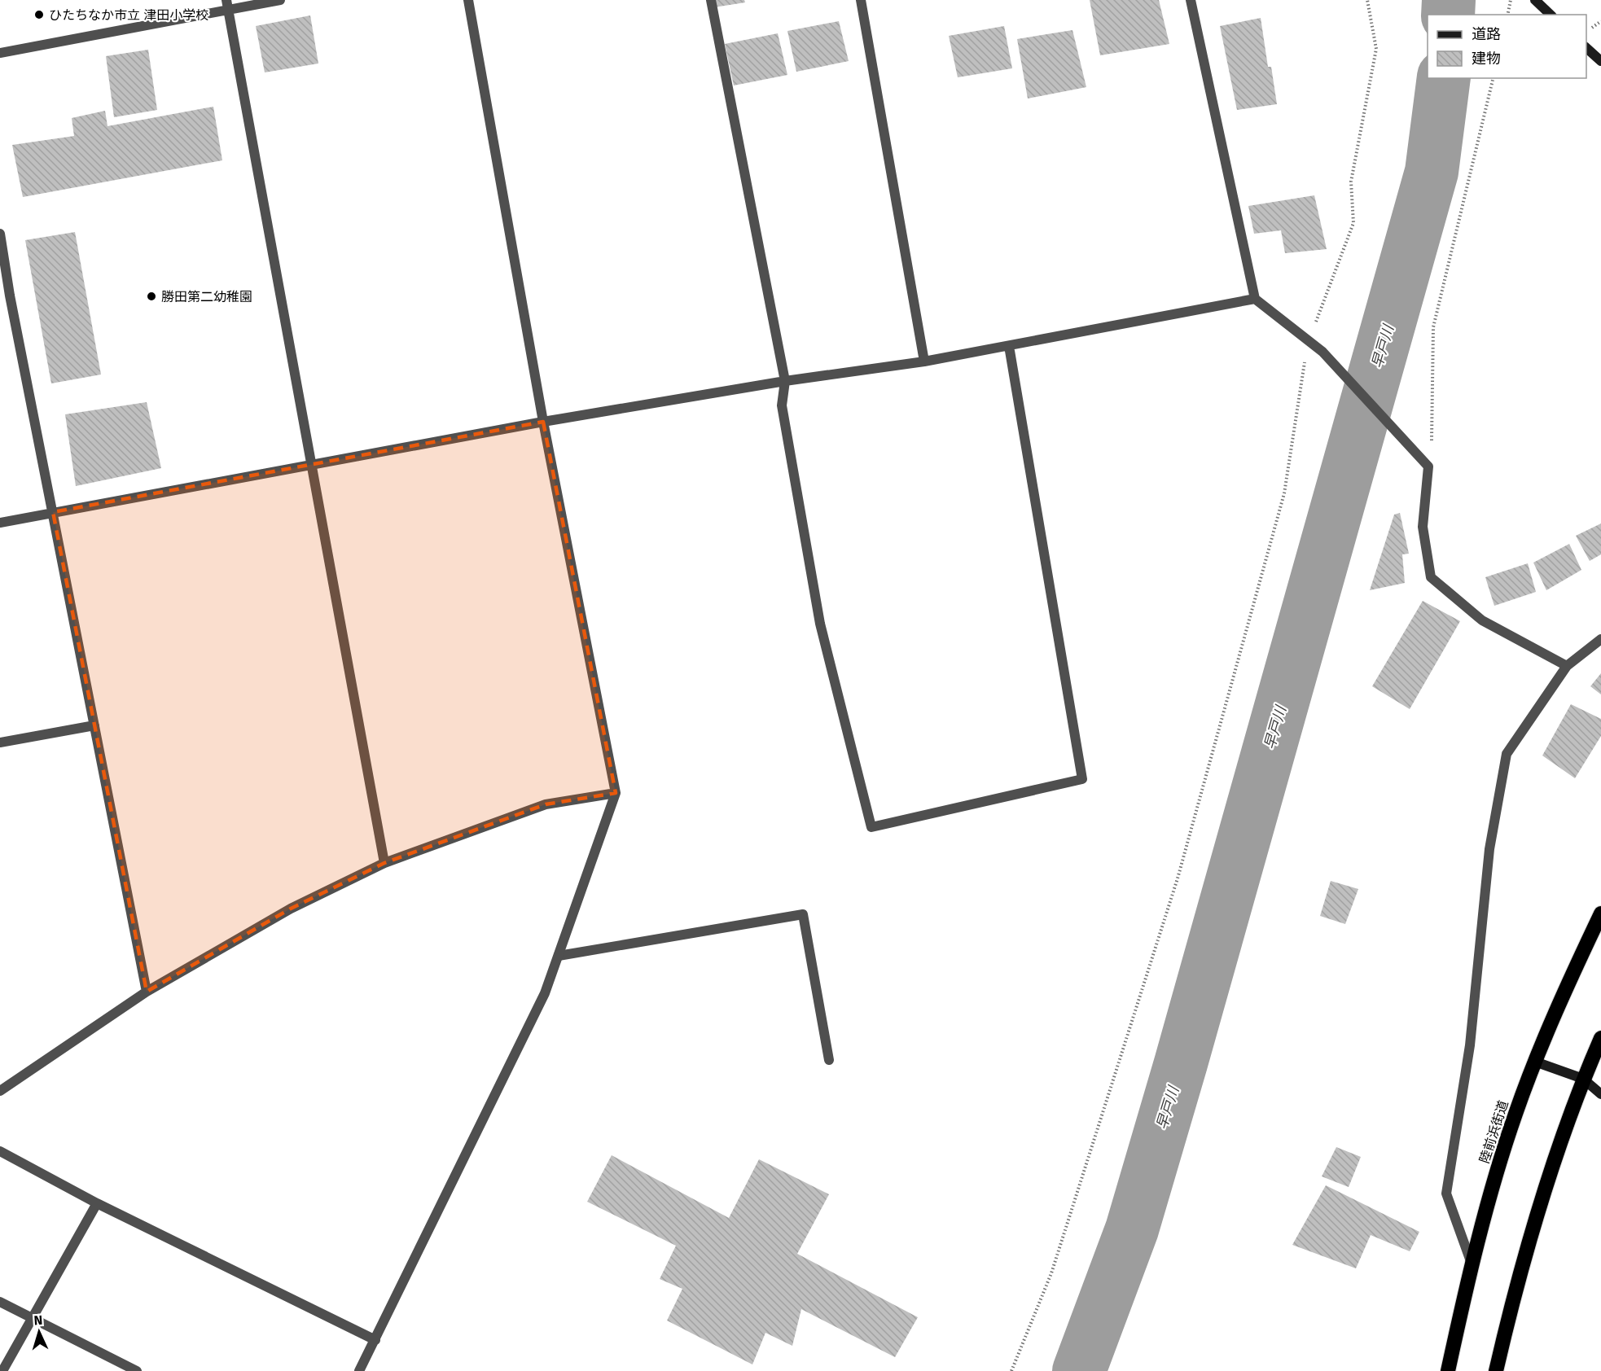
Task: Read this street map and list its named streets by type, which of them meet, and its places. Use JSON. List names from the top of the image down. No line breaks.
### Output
{"streets":{"highway":["陸前浜街道"]},"water":["早戸川"],"places":["ひたちなか市立 津田小学校","勝田第二幼稚園"],"legend":["道路","建物"],"north":"top"}
